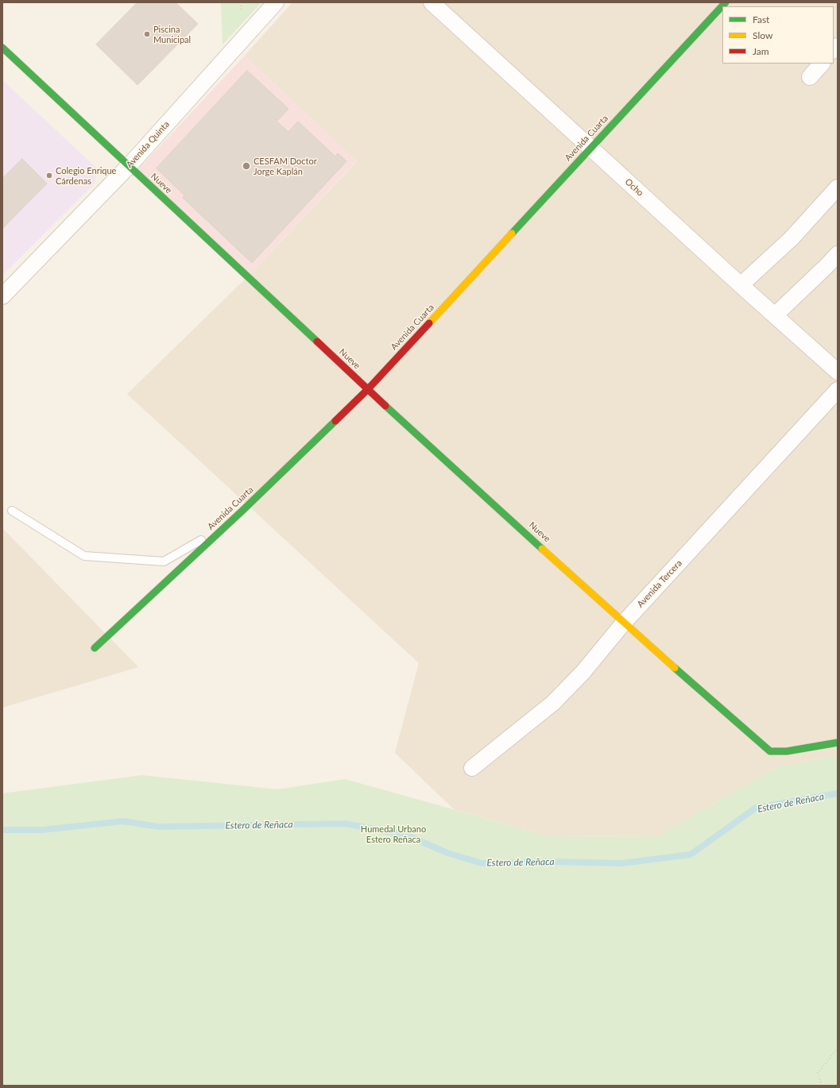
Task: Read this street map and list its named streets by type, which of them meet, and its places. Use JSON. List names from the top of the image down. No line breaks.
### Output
{"streets":{"street":["Avenida Cuarta","Avenida Quinta","Nueve","Ocho","Avenida Tercera"]},"crossings":[["Avenida Cuarta","Nueve"],["Avenida Cuarta","Ocho"],["Avenida Quinta","Nueve"],["Nueve","Avenida Tercera"]],"water":["Estero de Reñaca"],"parks":["Humedal Urbano Estero Reñaca"],"places":["Piscina Municipal","CESFAM Doctor Jorge Kaplán","Colegio Enrique Cárdenas"],"legend":["Fast","Slow","Jam"]}
